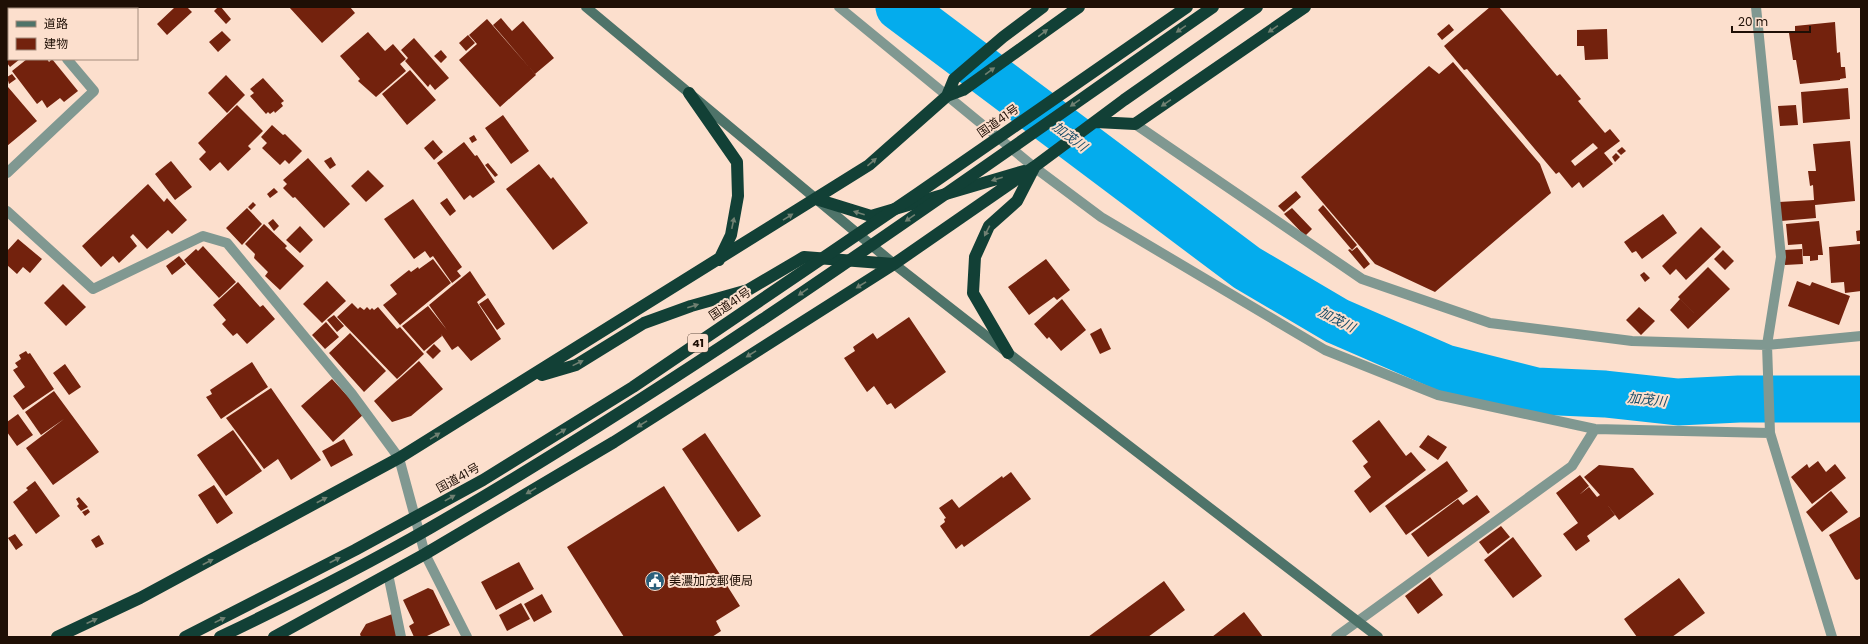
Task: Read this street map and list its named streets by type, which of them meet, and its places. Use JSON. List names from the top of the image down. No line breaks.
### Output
{"streets":{"highway":["国道41号","41"]},"water":["加茂川"],"places":{"public building":["美濃加茂郵便局"]},"legend":["道路","建物"],"scale_bar":"20 m"}
